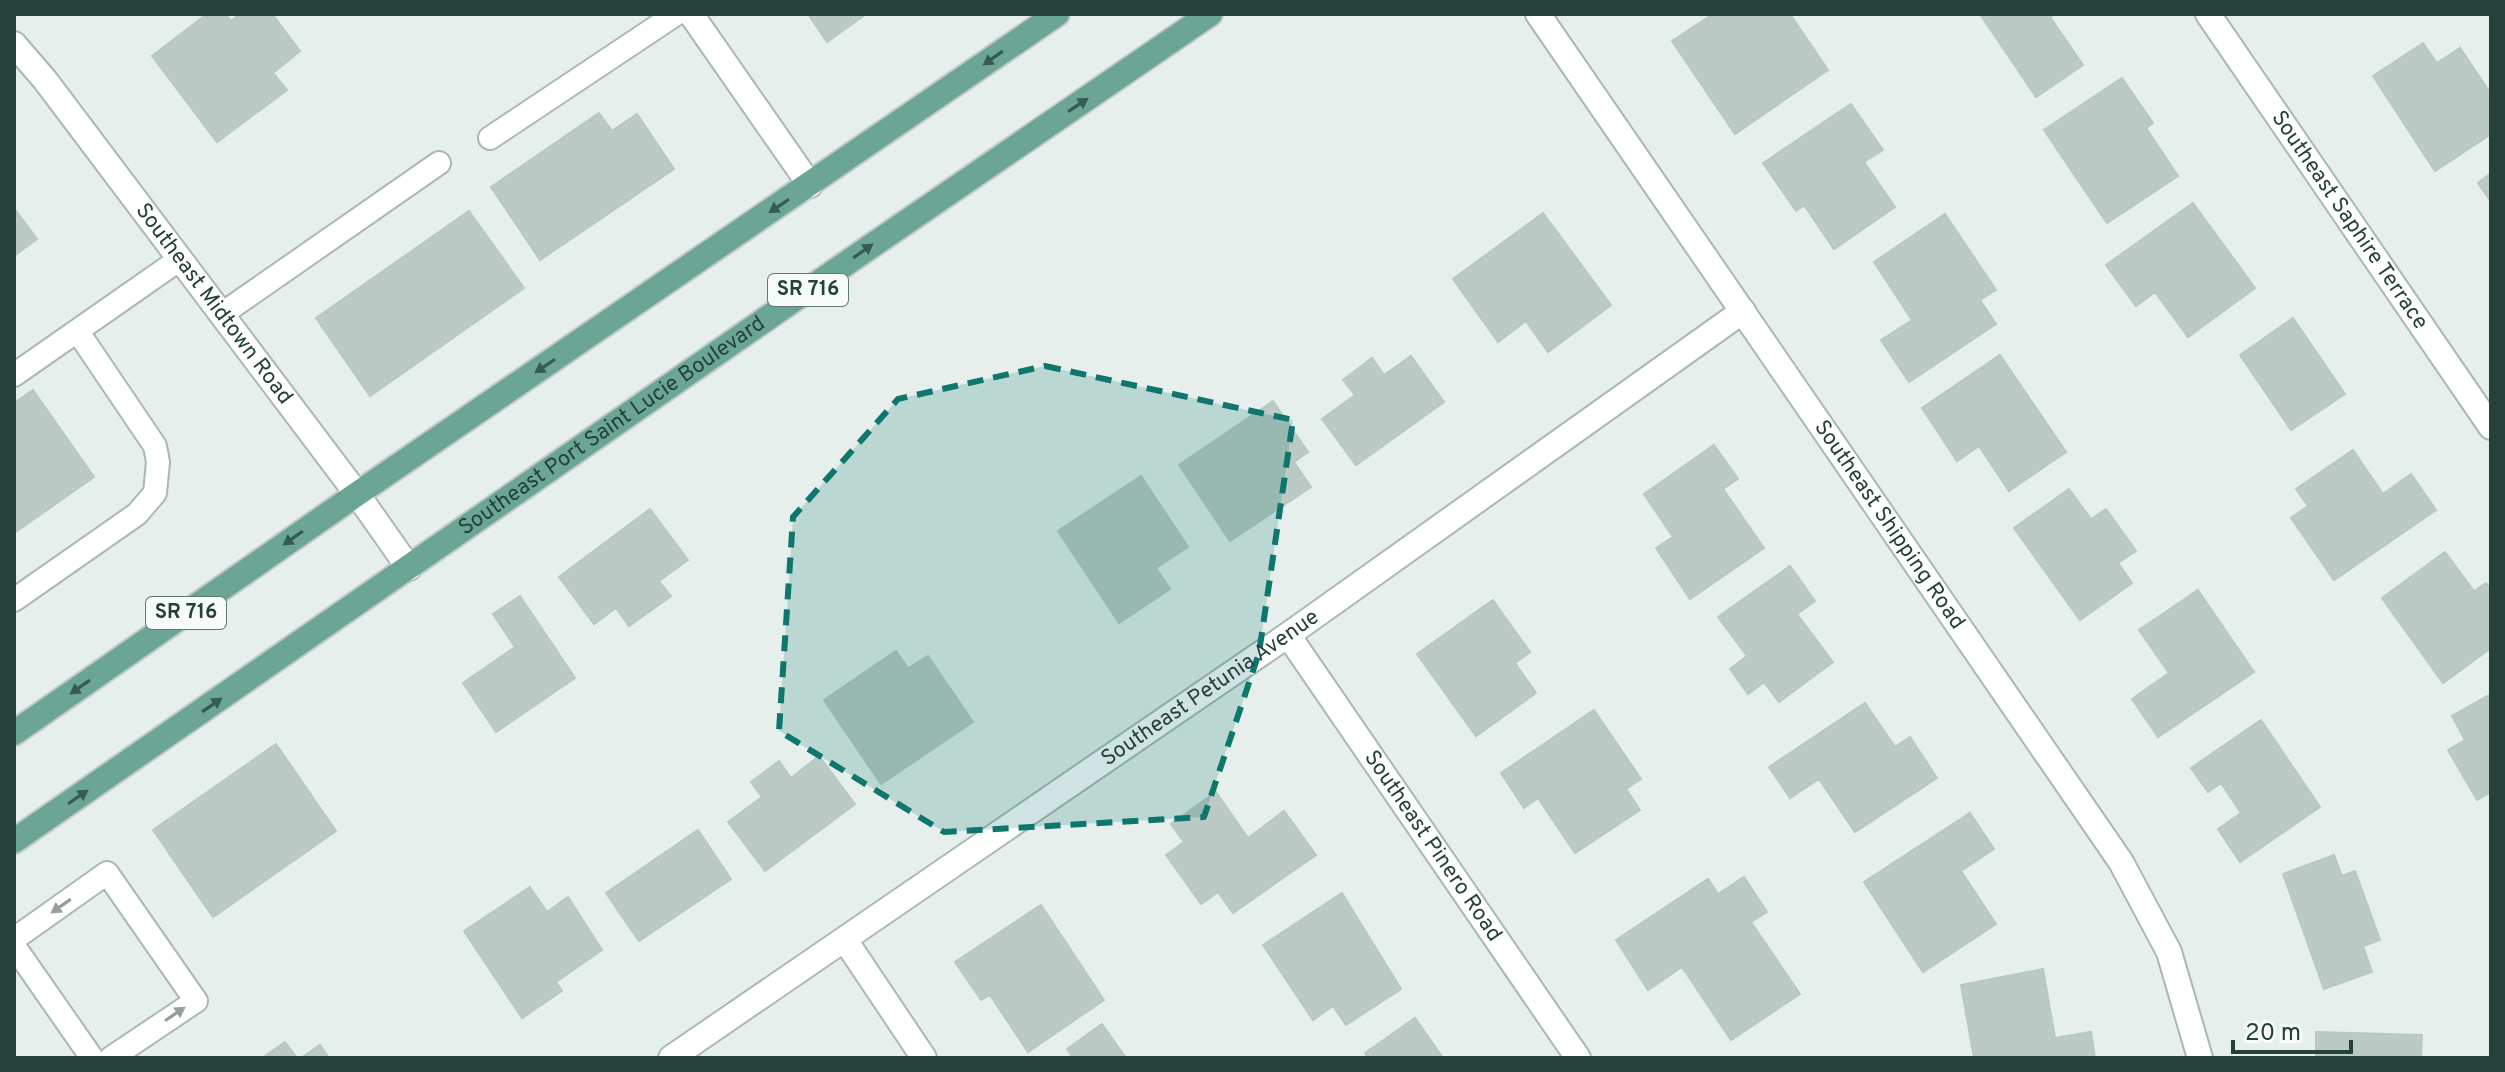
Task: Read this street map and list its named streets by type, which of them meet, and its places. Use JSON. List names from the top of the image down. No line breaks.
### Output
{"streets":{"main road":["SR 716","Southeast Port Saint Lucie Boulevard"],"street":["Southeast Saphire Terrace","Southeast Midtown Road","Southeast Shipping Road","Southeast Petunia Avenue","Southeast Pinero Road"]},"crossings":[["SR 716","Southeast Midtown Road"],["Southeast Midtown Road","Southeast Port Saint Lucie Boulevard"],["Southeast Shipping Road","Southeast Petunia Avenue"],["Southeast Petunia Avenue","Southeast Pinero Road"]],"scale_bar":"20 m"}
